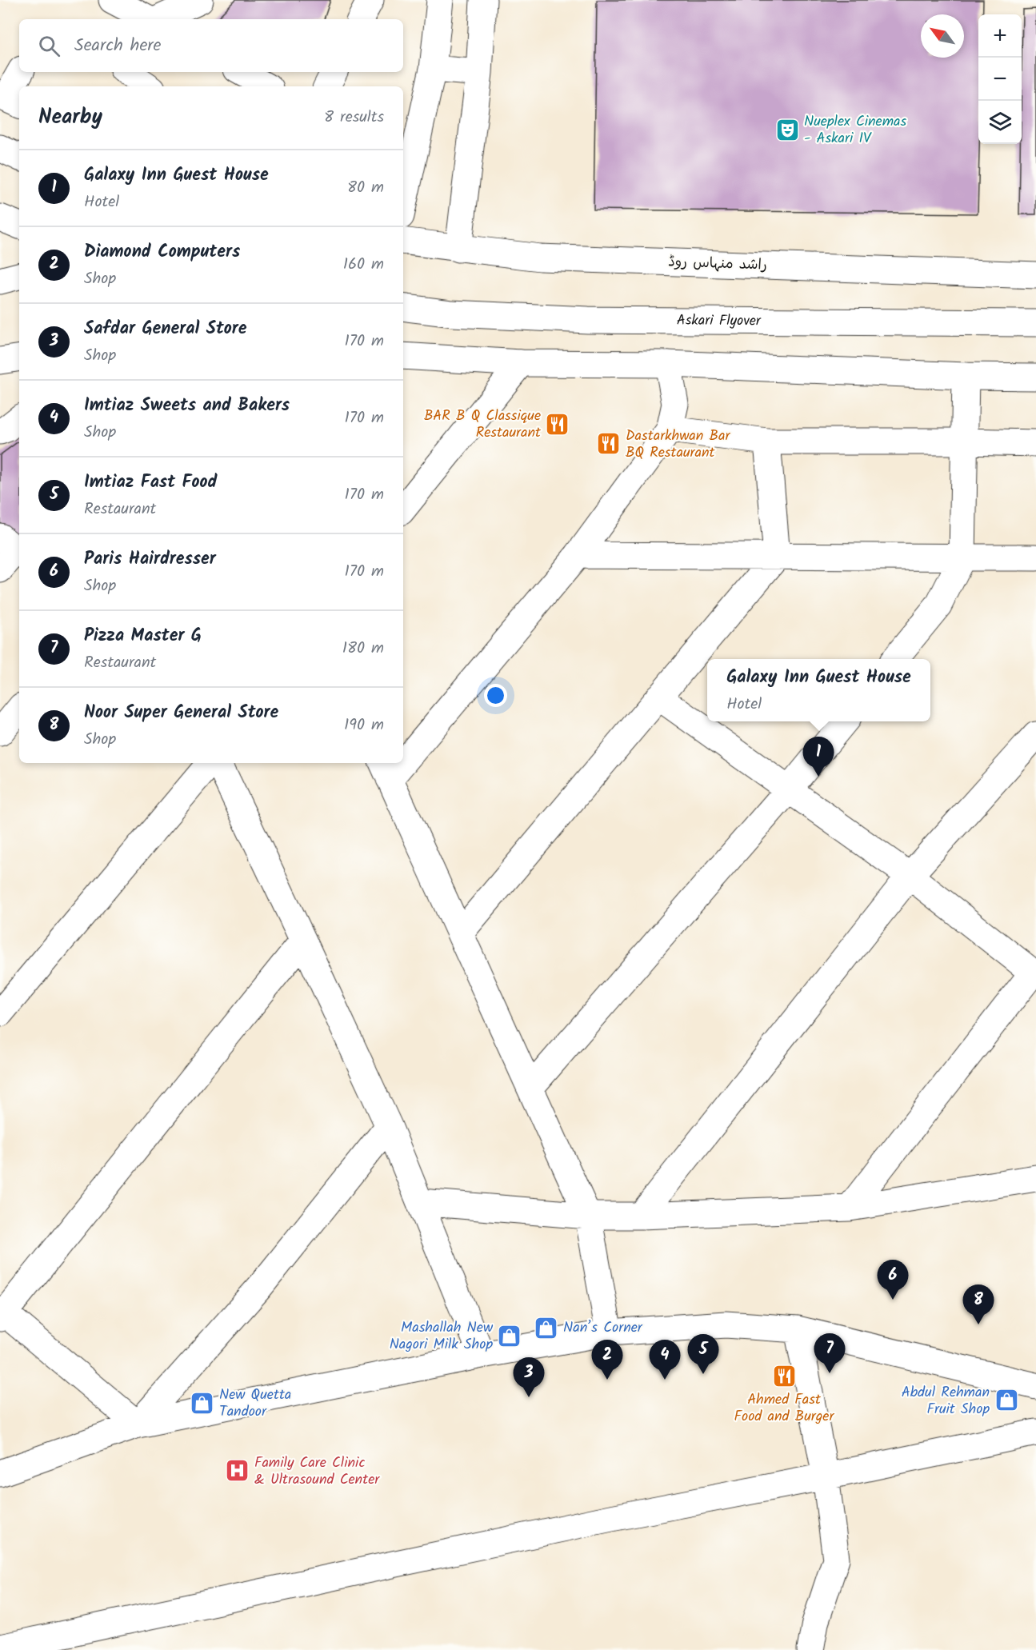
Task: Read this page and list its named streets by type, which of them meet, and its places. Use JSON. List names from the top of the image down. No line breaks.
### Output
{"streets":{"street":["راشد منہاس روڈ","Askari Flyover"]},"places":{"theatre":["Nueplex Cinemas - Askari IV"],"restaurant":["BAR B Q Classique Restaurant","Dastarkhwan Bar BQ Restaurant","Ahmed Fast Food and Burger"],"shop":["Nan’s Corner","Mashallah New Nagori Milk Shop","Abdul Rehman Fruit Shop","New Quetta Tandoor"],"hospital":["Family Care Clinic & Ultrasound Center"]},"north":"top left","page":{"map_buttons":["+","−"],"search":"Search here","heading":["Nearby","8 results"],"list":[{"mark":"1","name":"Galaxy Inn Guest House","note":"Hotel","value":"80 m"},{"mark":"2","name":"Diamond Computers","note":"Shop","value":"160 m"},{"mark":"3","name":"Safdar General Store","note":"Shop","value":"170 m"},{"mark":"4","name":"Imtiaz Sweets and Bakers","note":"Shop","value":"170 m"},{"mark":"5","name":"Imtiaz Fast Food","note":"Restaurant","value":"170 m"},{"mark":"6","name":"Paris Hairdresser","note":"Shop","value":"170 m"},{"mark":"7","name":"Pizza Master G","note":"Restaurant","value":"180 m"},{"mark":"8","name":"Noor Super General Store","note":"Shop","value":"190 m"}],"popup":["Galaxy Inn Guest House","Hotel"],"pins":["1","6","8","7","5","2","4","3"]}}
